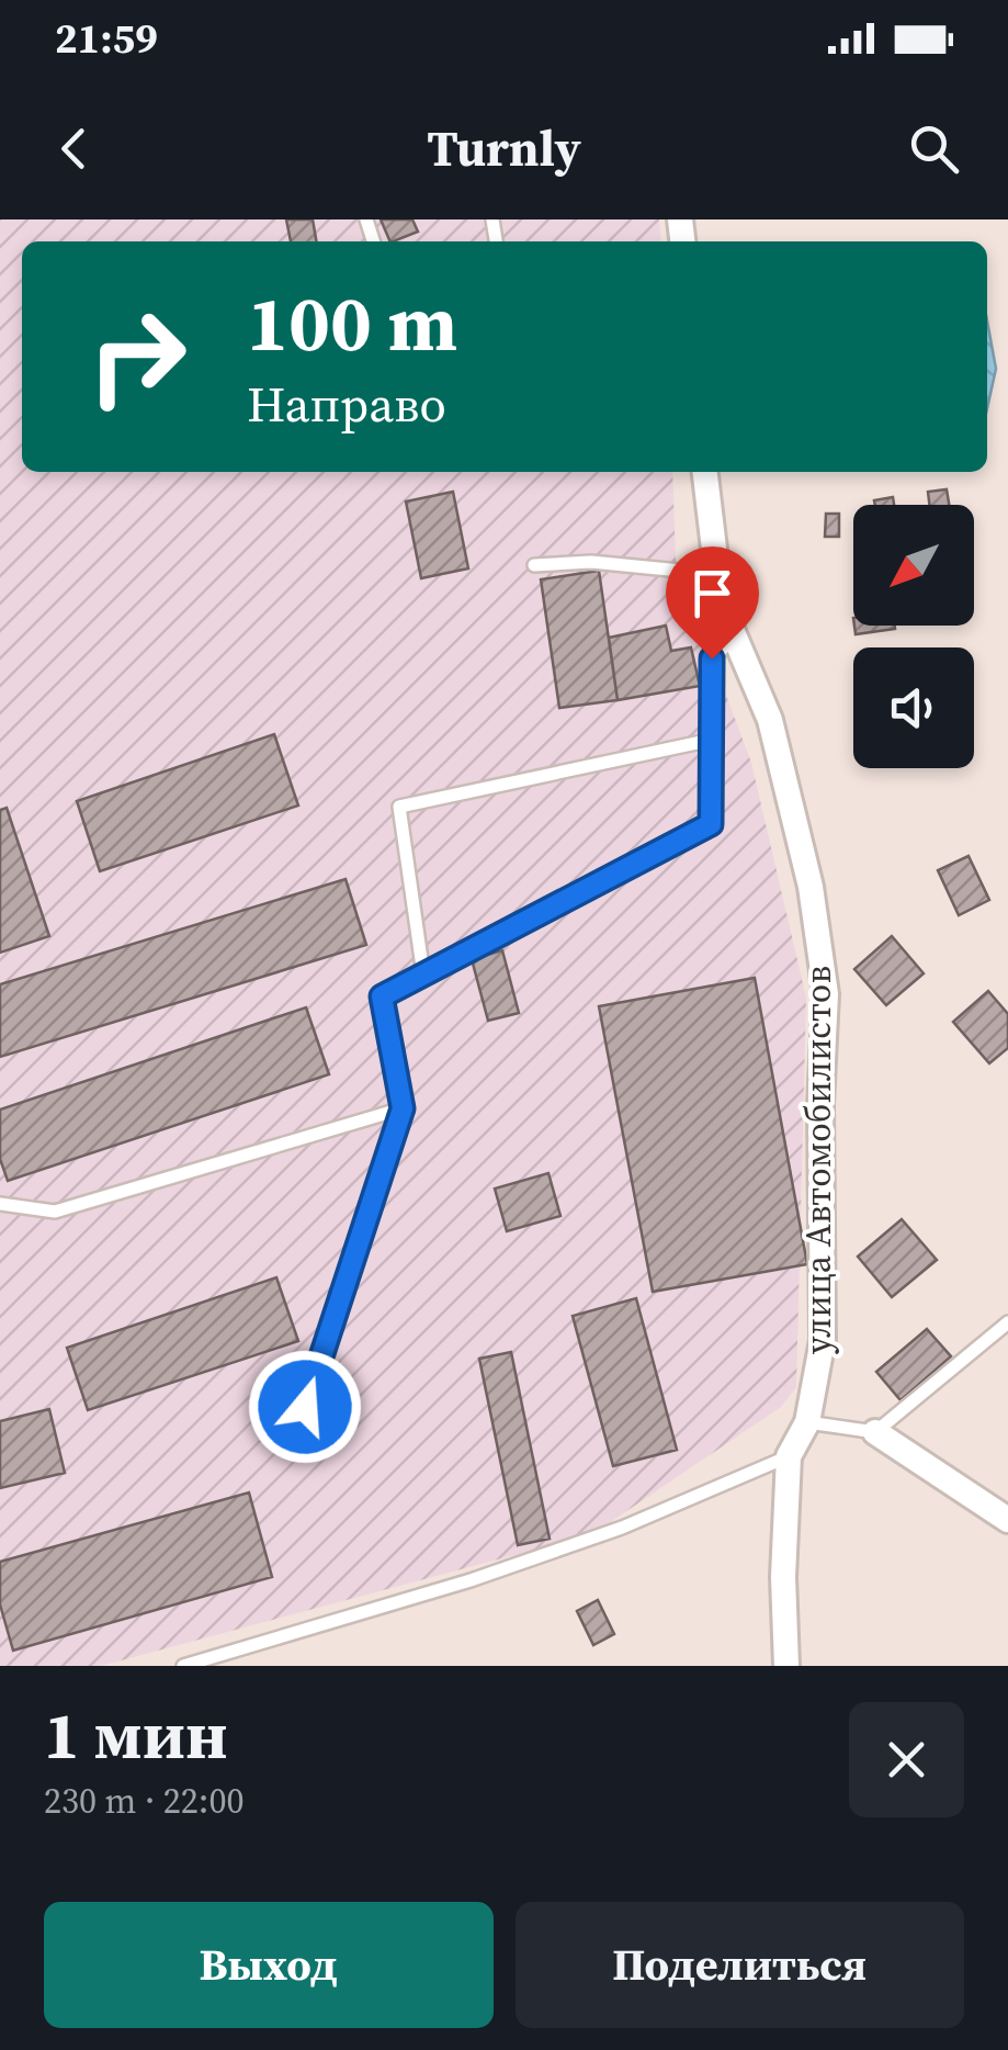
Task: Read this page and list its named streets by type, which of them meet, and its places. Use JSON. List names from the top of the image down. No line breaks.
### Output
{"streets":{"street":["улица Автомобилистов"]},"north":"bottom left","page":{"status":"21:59","header":"Turnly","turn":["100 m","Направо"],"heading":["1 мин","230 m · 22:00"],"buttons":["Выход","Поделиться"]}}
